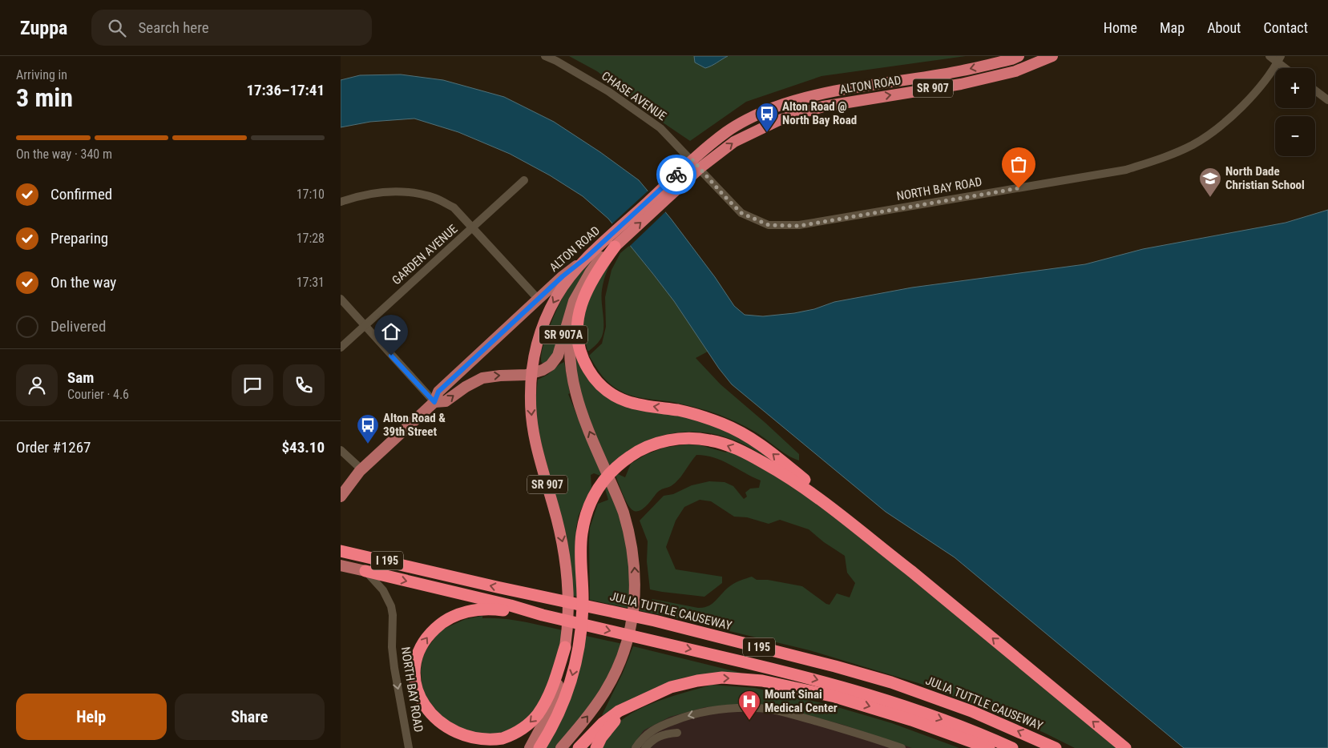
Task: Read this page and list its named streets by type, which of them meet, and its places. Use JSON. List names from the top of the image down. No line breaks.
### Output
{"streets":{"highway":["ALTON ROAD","SR 907","I 195","JULIA TUTTLE CAUSEWAY"],"main road":["SR 907A"],"street":["CHASE AVENUE","NORTH BAY ROAD","GARDEN AVENUE"]},"crossings":[["ALTON ROAD","SR 907"],["ALTON ROAD","CHASE AVENUE"],["ALTON ROAD","NORTH BAY ROAD"],["CHASE AVENUE","NORTH BAY ROAD"],["NORTH BAY ROAD","I 195"]],"places":{"bus stop":["Alton Road @ North Bay Road","Alton Road & 39th Street"],"school or university":["North Dade Christian School"],"hospital":["Mount Sinai Medical Center"]},"page":{"header":"Zuppa","search":"Search here","nav":["Home","Map","About","Contact"],"heading":["3 min","Arriving in","17:36–17:41"],"panel":["Sam","Courier · 4.6","Order #1267","$43.10"],"map_buttons":["+","−"],"bar":"On the way · 340 m","list":[["Confirmed","17:10"],["Preparing","17:28"],["On the way","17:31"],"Delivered"],"buttons":["Help","Share"]}}
